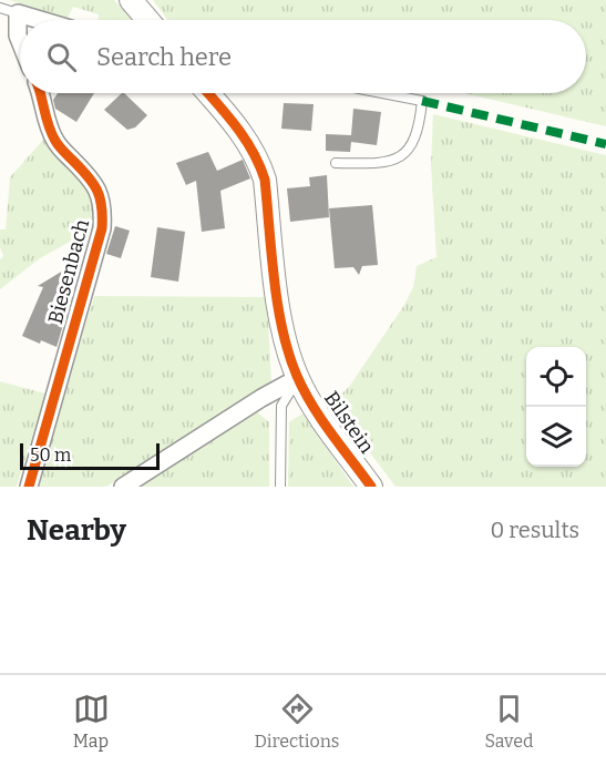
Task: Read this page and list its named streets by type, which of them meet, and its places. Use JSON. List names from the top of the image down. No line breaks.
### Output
{"streets":{"street":["Biesenbach","Bilstein"]},"scale_bar":"50 m","page":{"search":"Search here","scale":"50 m","heading":["Nearby","0 results"],"nav":["Map","Directions","Saved"]}}
